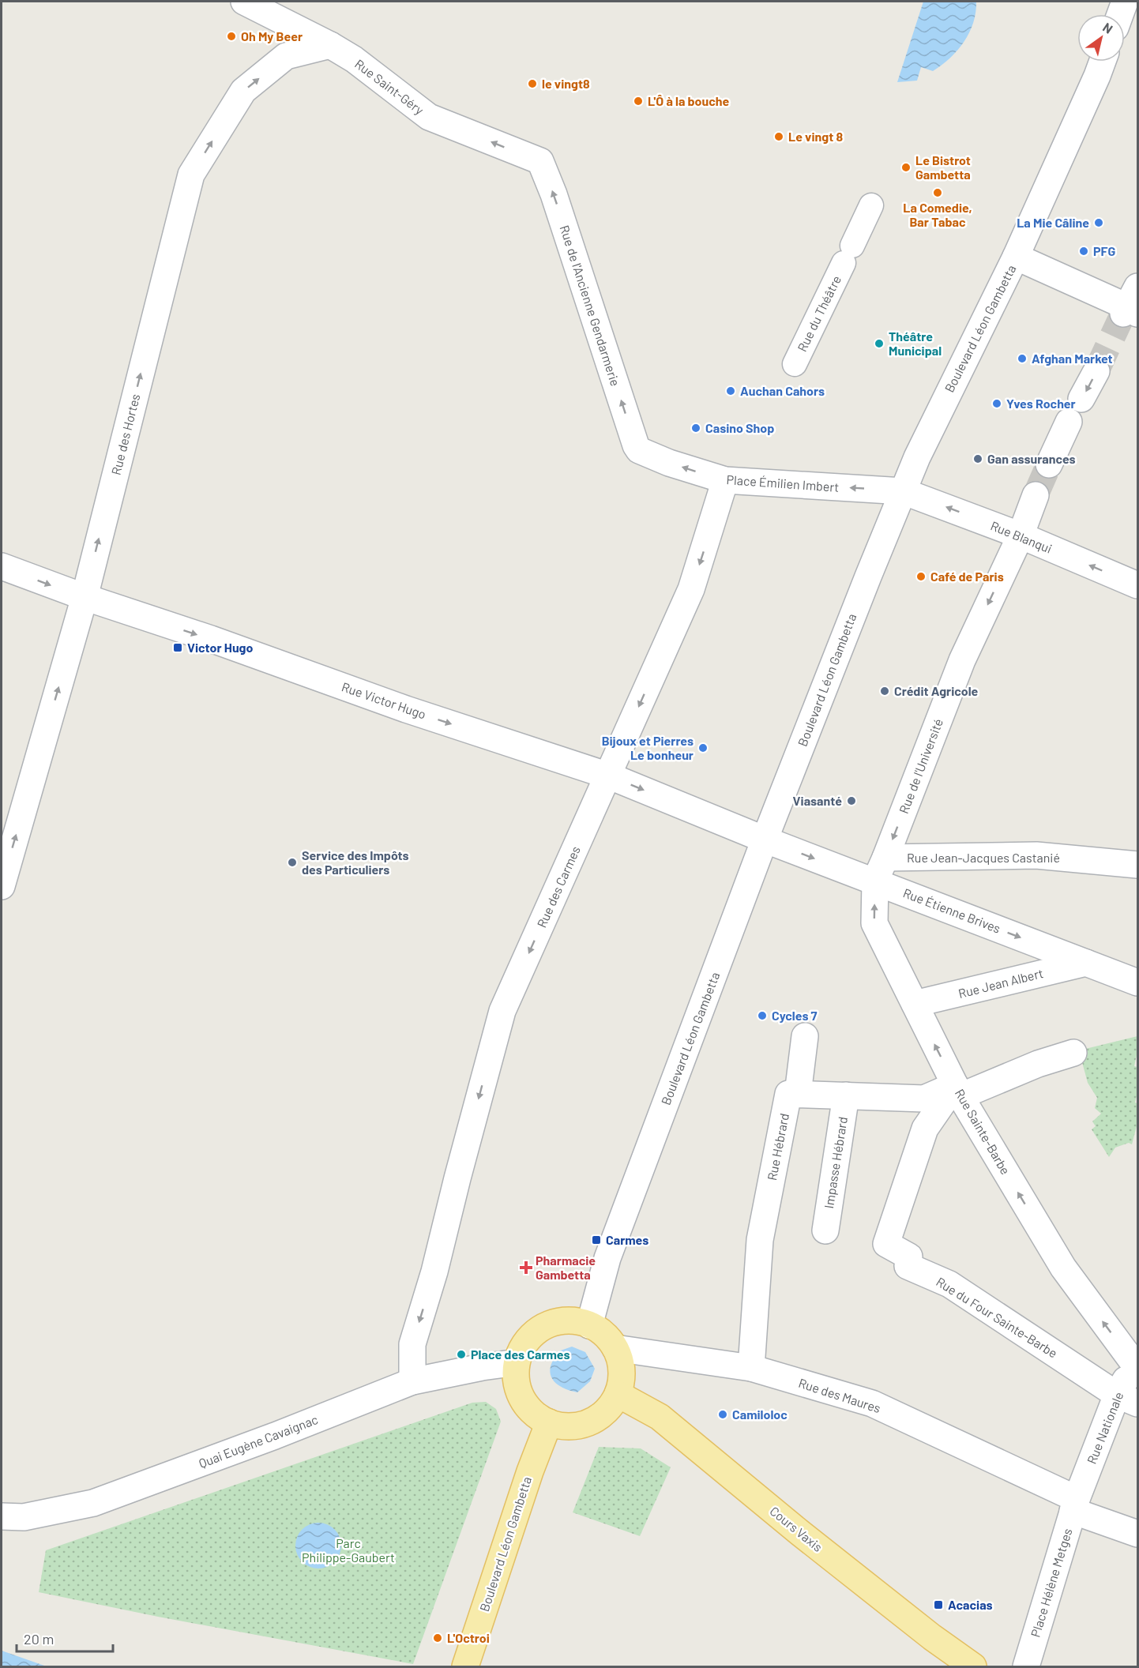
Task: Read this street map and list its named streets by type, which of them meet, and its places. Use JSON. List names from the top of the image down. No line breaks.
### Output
{"streets":{"main road":["Boulevard Léon Gambetta","Cours Vaxis"],"street":["Rue Saint-Géry","Rue de l'Ancienne Gendarmerie","Rue du Théâtre","Rue des Hortes","Place Émilien Imbert","Rue Blanqui","Rue Victor Hugo","Rue de l'Université","Rue Jean-Jacques Castanié","Rue des Carmes","Rue Étienne Brives","Rue Jean Albert","Rue Sainte-Barbe","Rue Hébrard","Impasse Hébrard","Rue du Four Sainte-Barbe","Rue des Maures","Rue Nationale","Quai Eugène Cavaignac","Place Hélène Metges"]},"crossings":[["Rue Saint-Géry","Rue de l'Ancienne Gendarmerie"],["Rue Saint-Géry","Rue des Hortes"],["Rue de l'Ancienne Gendarmerie","Place Émilien Imbert"],["Boulevard Léon Gambetta","Place Émilien Imbert"],["Boulevard Léon Gambetta","Rue Blanqui"],["Boulevard Léon Gambetta","Rue Victor Hugo"],["Boulevard Léon Gambetta","Rue Étienne Brives"],["Boulevard Léon Gambetta","Rue des Maures"],["Boulevard Léon Gambetta","Quai Eugène Cavaignac"],["Boulevard Léon Gambetta","Cours Vaxis"],["Rue des Hortes","Rue Victor Hugo"],["Place Émilien Imbert","Rue Blanqui"],["Place Émilien Imbert","Rue des Carmes"],["Rue Blanqui","Rue de l'Université"],["Rue Victor Hugo","Rue des Carmes"],["Rue Victor Hugo","Rue Étienne Brives"],["Rue de l'Université","Rue Jean-Jacques Castanié"],["Rue de l'Université","Rue Étienne Brives"],["Rue de l'Université","Rue Sainte-Barbe"],["Rue Jean-Jacques Castanié","Rue Étienne Brives"],["Rue Jean-Jacques Castanié","Rue Sainte-Barbe"],["Rue des Carmes","Quai Eugène Cavaignac"],["Rue Étienne Brives","Rue Jean Albert"],["Rue Étienne Brives","Rue Sainte-Barbe"],["Rue Jean Albert","Rue Sainte-Barbe"],["Rue Sainte-Barbe","Rue du Four Sainte-Barbe"],["Rue Sainte-Barbe","Rue Nationale"],["Rue Hébrard","Rue des Maures"],["Rue du Four Sainte-Barbe","Rue Nationale"],["Rue des Maures","Rue Nationale"],["Rue des Maures","Quai Eugène Cavaignac"],["Rue des Maures","Cours Vaxis"],["Rue des Maures","Place Hélène Metges"],["Rue Nationale","Place Hélène Metges"],["Quai Eugène Cavaignac","Cours Vaxis"]],"one_way":["Rue Saint-Géry","Rue de l'Ancienne Gendarmerie","Rue des Hortes","Place Émilien Imbert","Rue Blanqui","Rue Victor Hugo","Rue de l'Université","Rue des Carmes","Rue Sainte-Barbe"],"parks":["Parc Philippe-Gaubert"],"places":{"other":["Oh My Beer","le vingt8","L'Ô à la bouche","Le vingt 8","Le Bistrot Gambetta","La Comedie, Bar Tabac","La Mie Câline","PFG","Théâtre Municipal","Afghan Market","Auchan Cahors","Yves Rocher","Casino Shop","Gan assurances","Café de Paris","Crédit Agricole","Bijoux et Pierres Le bonheur","Viasanté","Service des Impôts des Particuliers","Cycles 7","Place des Carmes","Camiloloc","L'Octroi"],"transit":["Victor Hugo","Carmes","Acacias"],"health":["Pharmacie Gambetta"]},"scale_bar":"20 m","north":"top right"}
